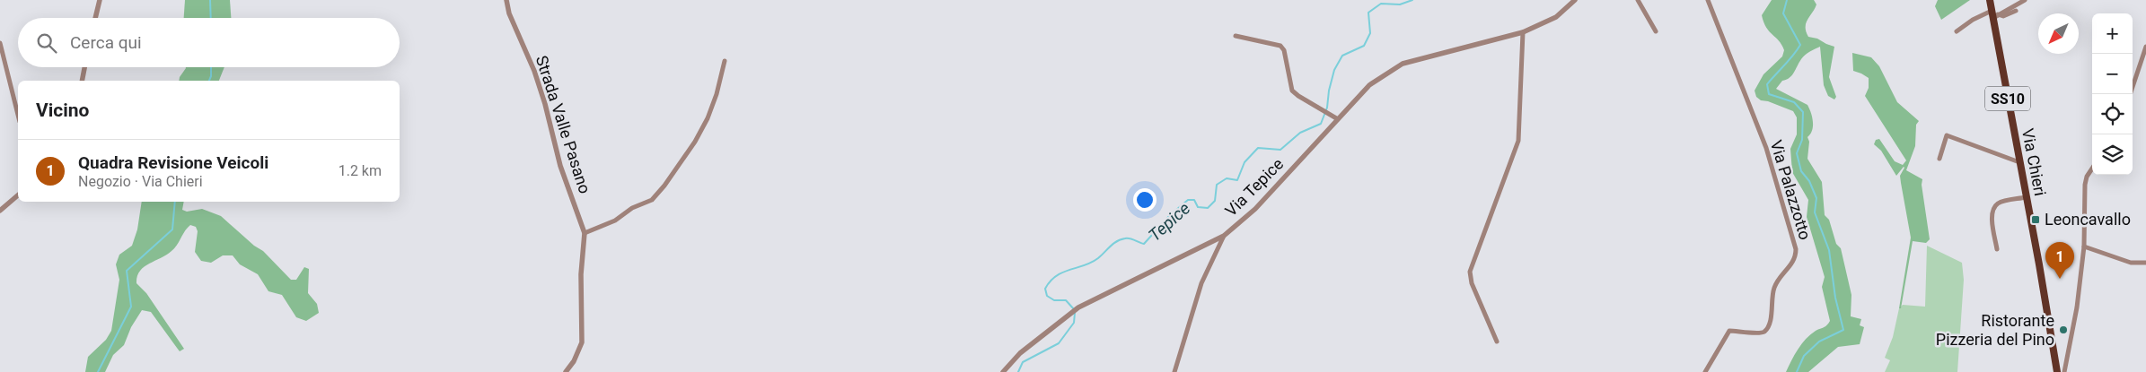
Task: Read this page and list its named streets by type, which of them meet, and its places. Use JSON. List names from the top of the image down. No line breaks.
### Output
{"streets":{"main road":["SS10","Via Chieri"],"street":["Strada Valle Pasano","Via Tepice","Via Palazzotto"]},"water":["Tepice"],"places":{"transit":["Leoncavallo"],"other":["Ristorante Pizzeria del Pino"]},"north":"bottom left","page":{"map_buttons":["+","−"],"search":"Cerca qui","heading":"Vicino","list":[{"mark":"1","name":"Quadra Revisione Veicoli","note":"Negozio · Via Chieri","value":"1.2 km"}],"pins":"1"}}
